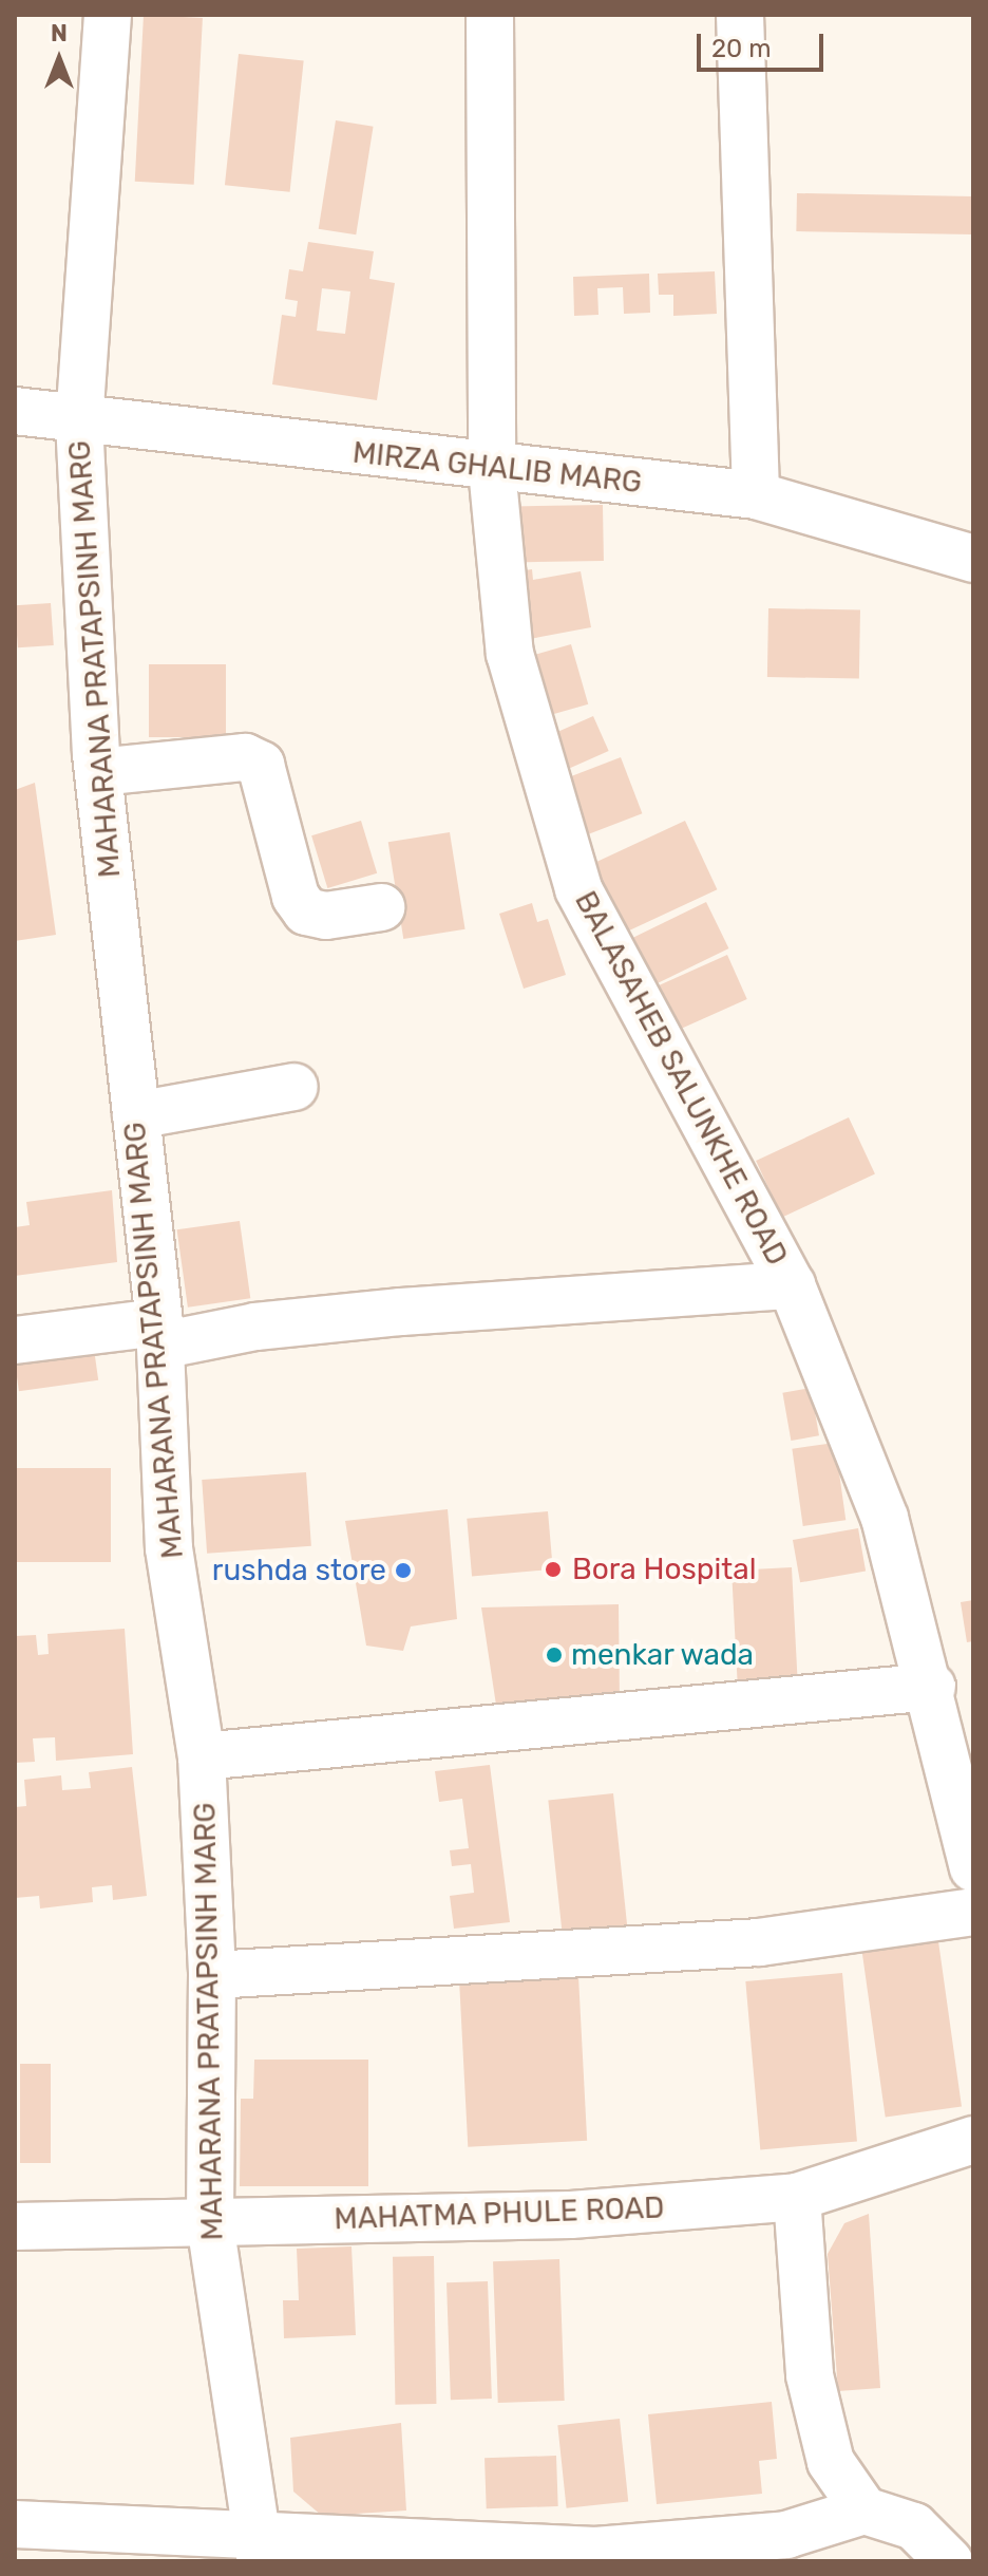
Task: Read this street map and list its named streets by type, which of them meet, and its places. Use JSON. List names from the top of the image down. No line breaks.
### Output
{"streets":{"street":["MIRZA GHALIB MARG","MAHARANA PRATAPSINH MARG","BALASAHEB SALUNKHE ROAD","MAHATMA PHULE ROAD"]},"crossings":[["MIRZA GHALIB MARG","MAHARANA PRATAPSINH MARG"],["MIRZA GHALIB MARG","BALASAHEB SALUNKHE ROAD"],["MAHARANA PRATAPSINH MARG","MAHATMA PHULE ROAD"]],"places":["Bora Hospital","rushda store","menkar wada"],"scale_bar":"20 m","north":"top"}
